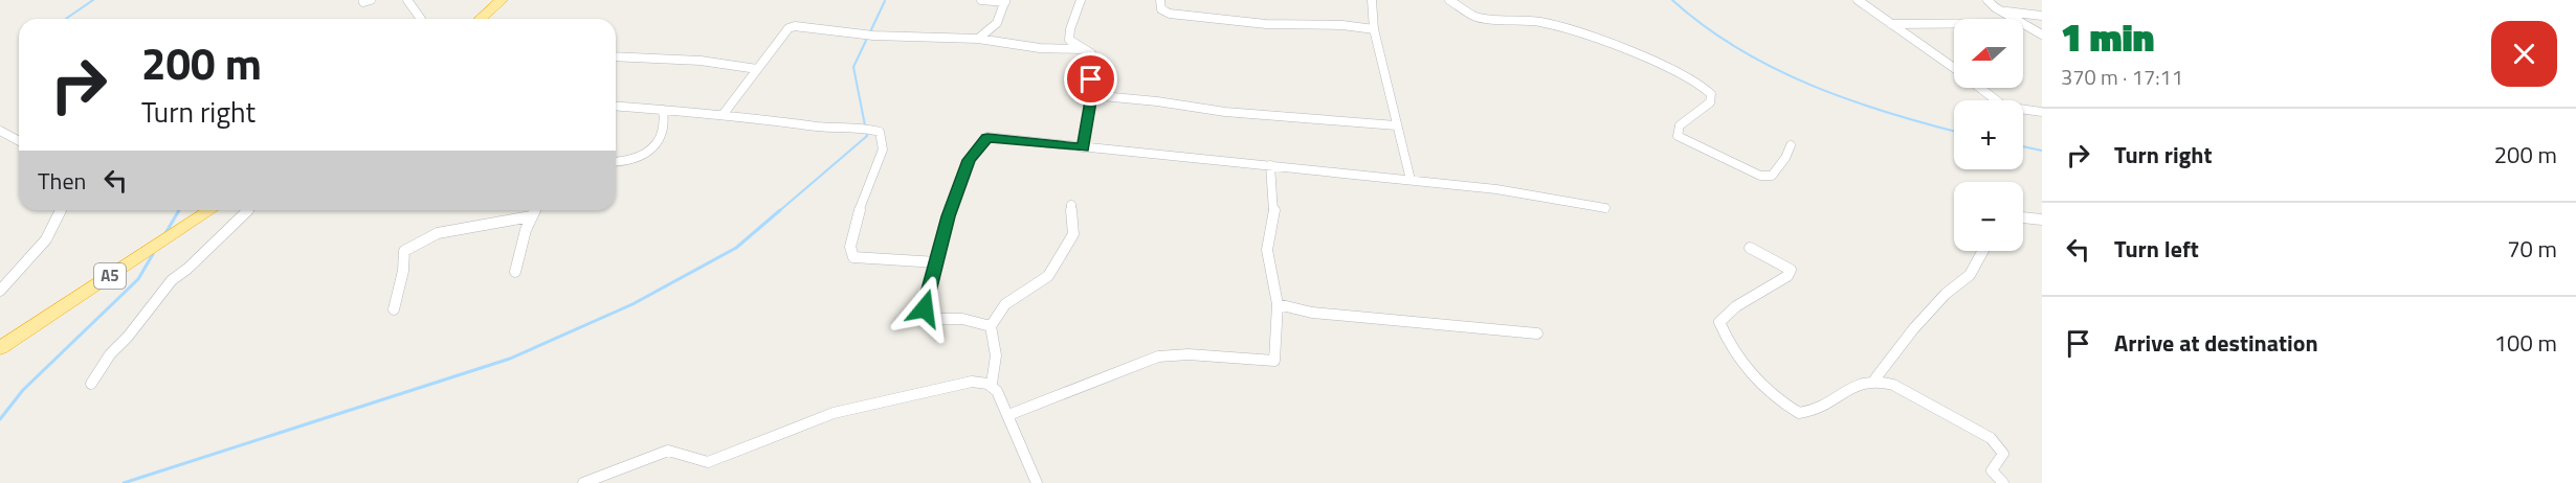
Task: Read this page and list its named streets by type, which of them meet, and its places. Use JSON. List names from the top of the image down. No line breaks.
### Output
{"streets":{"highway":["A5"]},"north":"left","page":{"heading":["1 min","370 m · 17:11"],"map_buttons":["+","−"],"turn":["200 m","Turn right"],"list":[{"name":"Turn right","value":"200 m"},{"name":"Turn left","value":"70 m"},{"name":"Arrive at destination","value":"100 m"}],"then":"Then"}}
